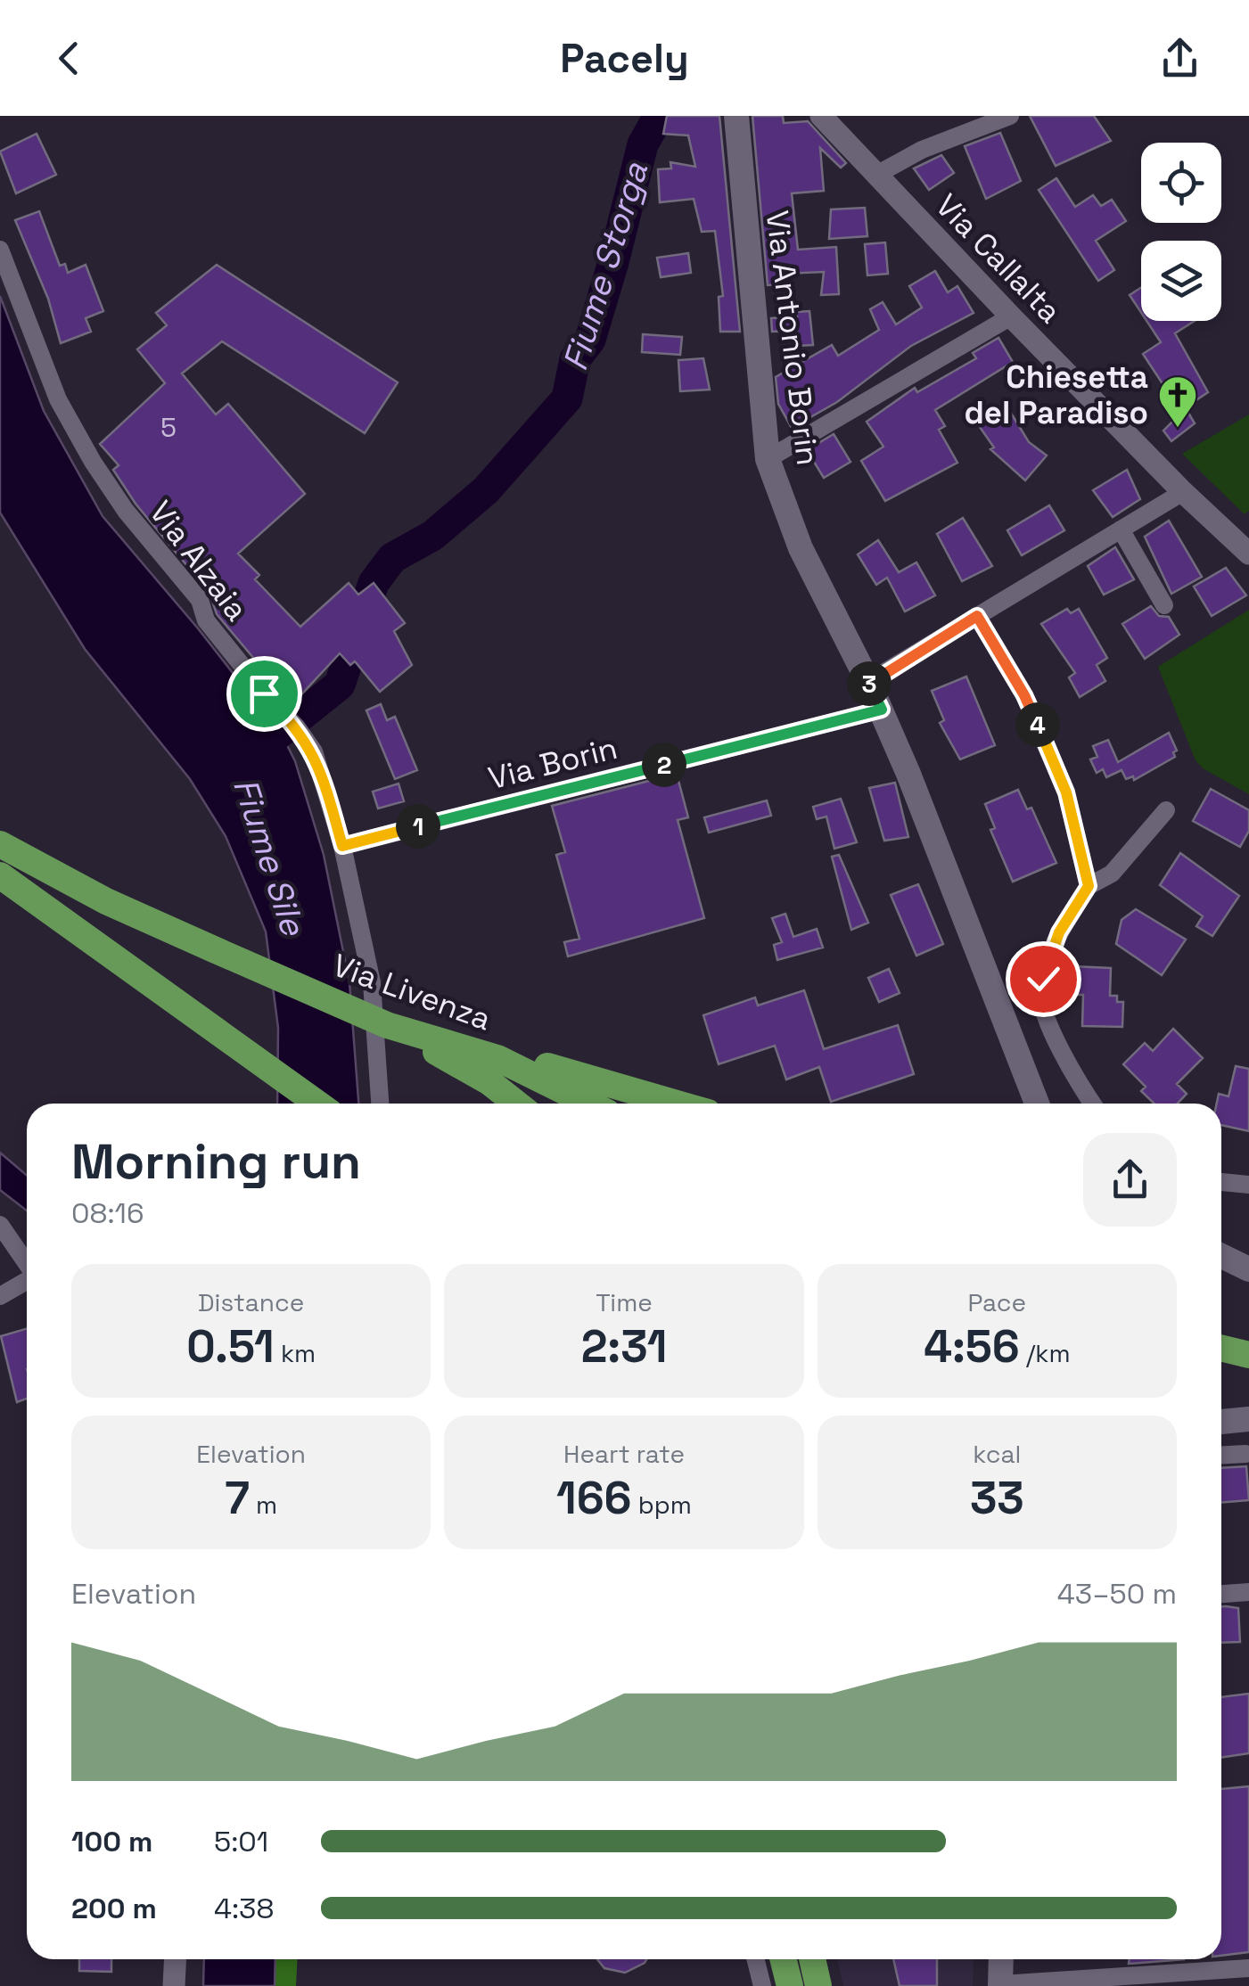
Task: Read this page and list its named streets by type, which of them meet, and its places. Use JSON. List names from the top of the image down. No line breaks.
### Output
{"streets":{"highway":["Via Livenza"],"main road":["Via Antonio Borin"],"street":["Via Callalta","Via Alzaia","Via Borin"]},"crossings":[["Via Antonio Borin","Via Borin"],["Via Alzaia","Via Borin"]],"water":["Fiume Storga","Fiume Sile"],"places":{"church":["Chiesetta del Paradiso"]},"house_numbers":["5"],"page":{"header":"Pacely","pins":["3","4","2","1"],"heading":["Morning run","08:16"],"stats":[["Distance","0.51 km"],["Time","2:31"],["Pace","4:56 /km"],["Elevation","7 m"],["Heart rate","166 bpm"],["kcal","33"]],"chart":["Elevation","43–50 m"],"list":[{"name":"100 m","note":"5:01"},{"name":"200 m","note":"4:38"}]}}
